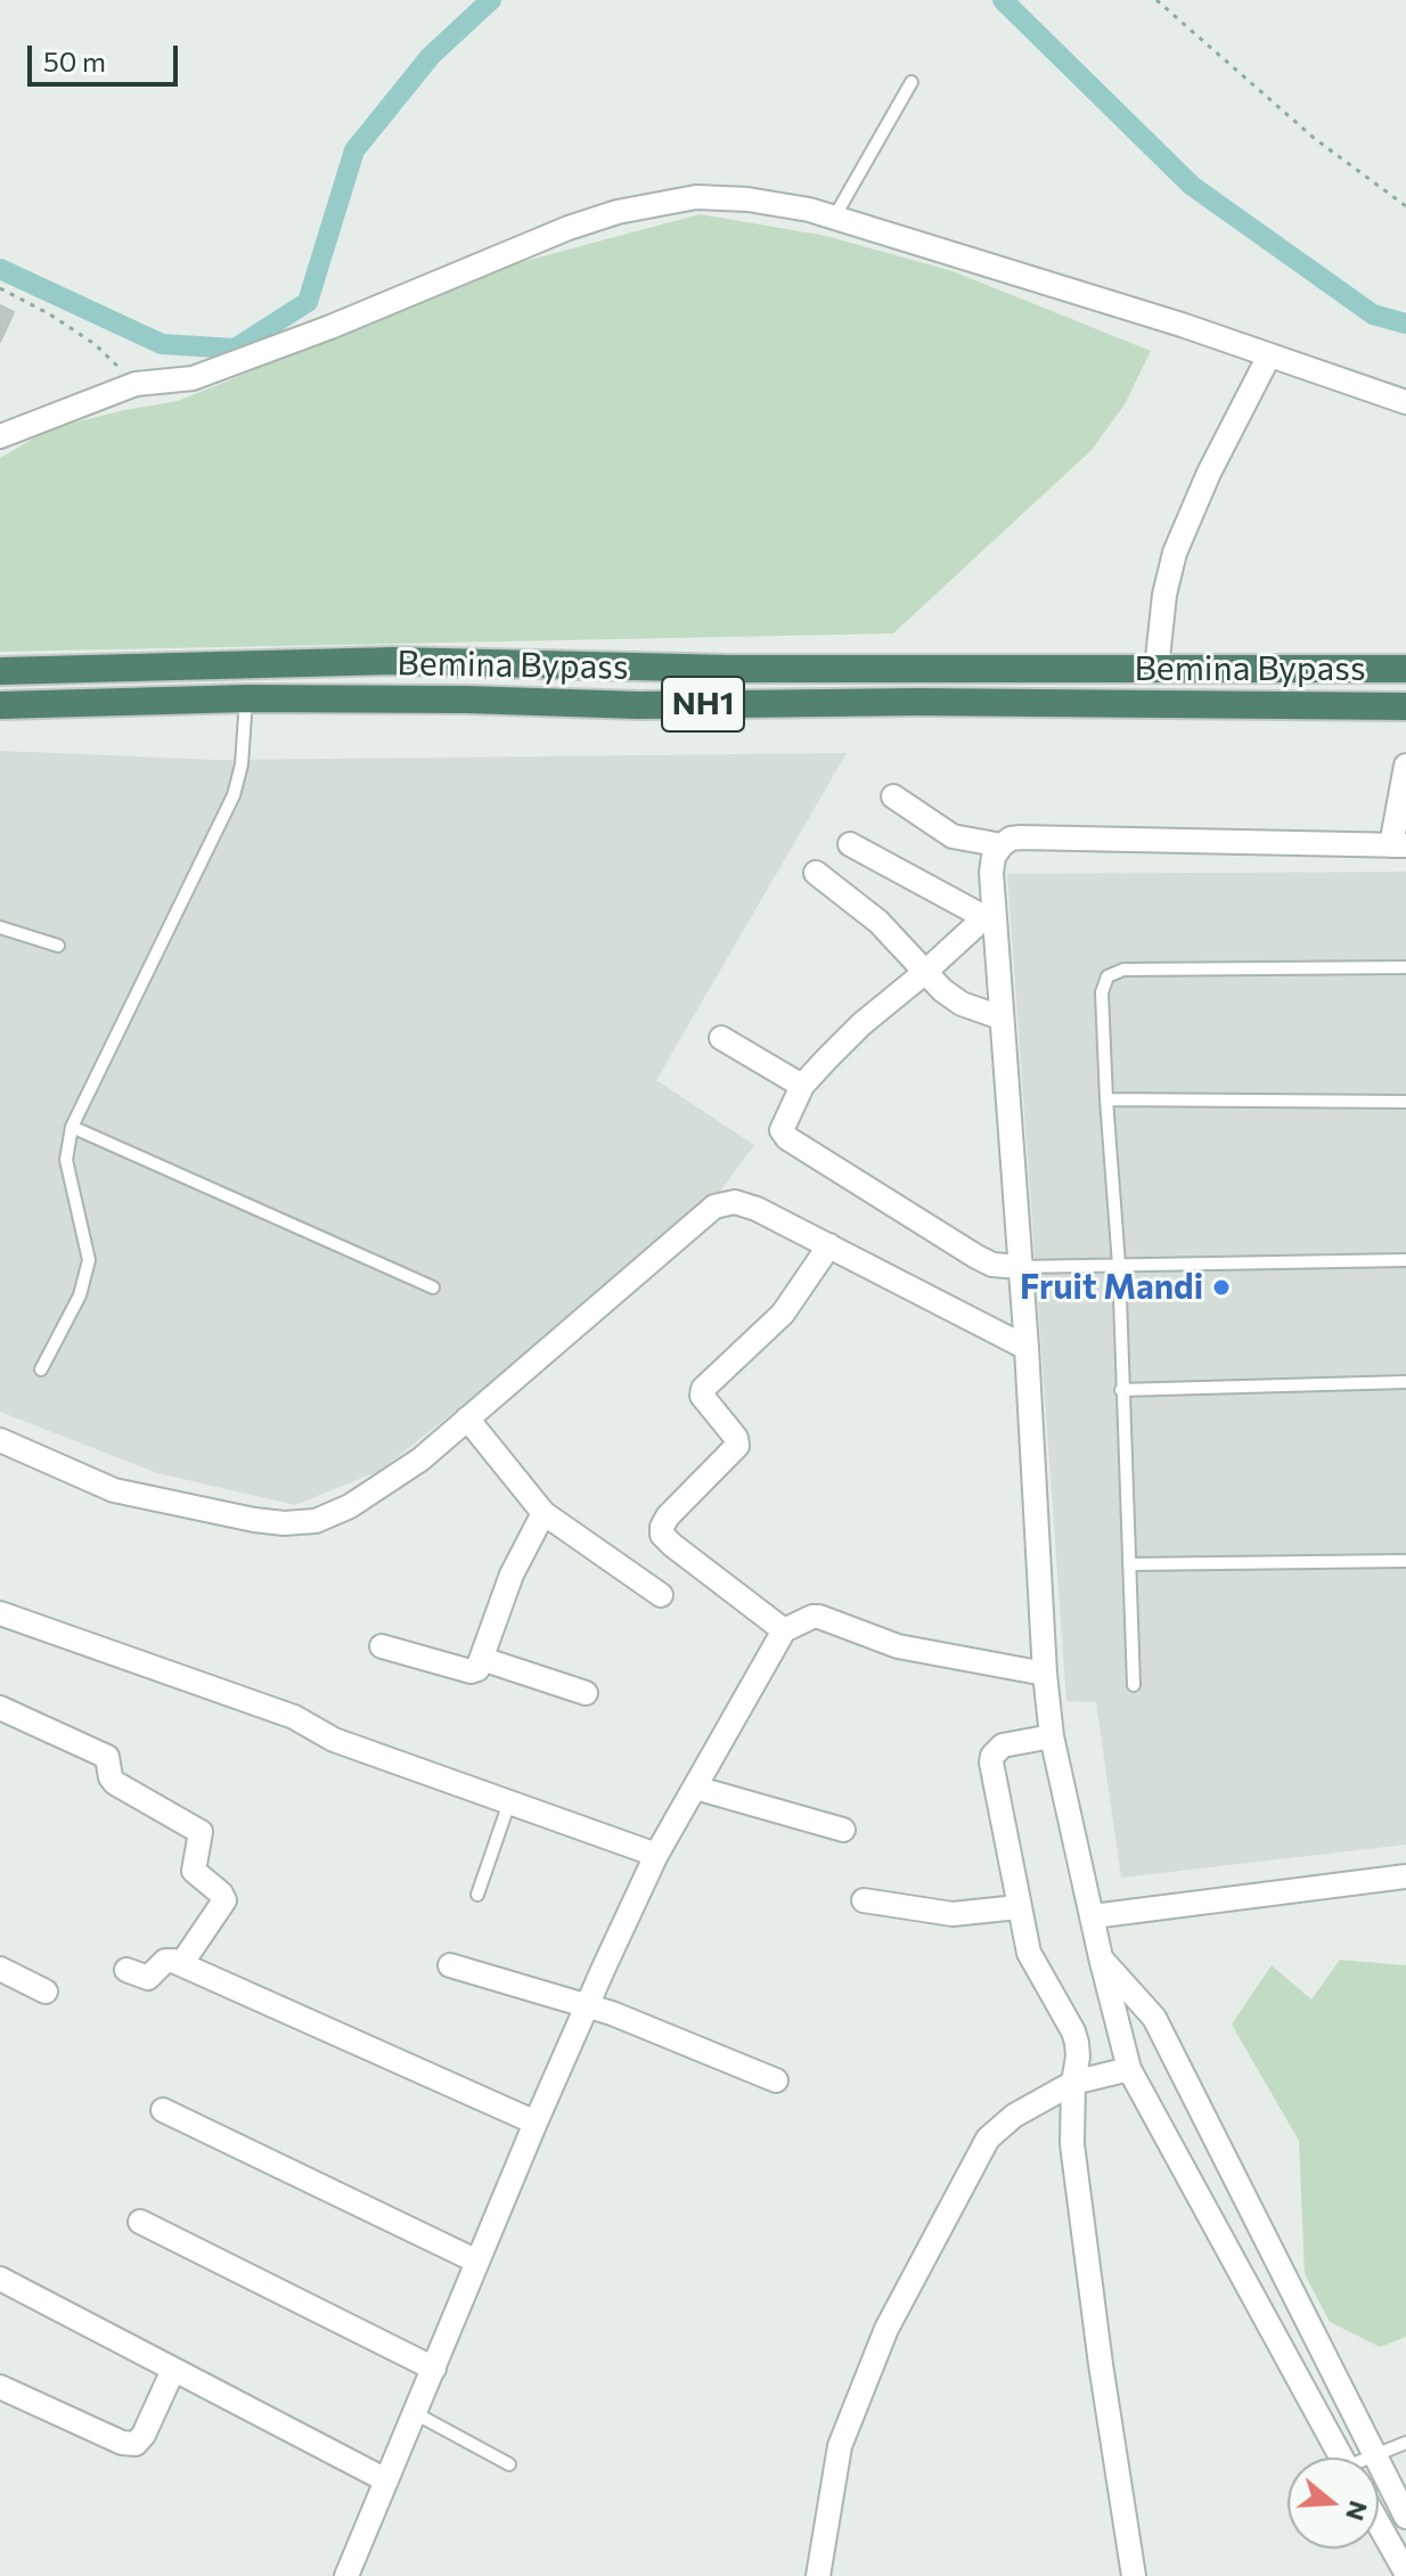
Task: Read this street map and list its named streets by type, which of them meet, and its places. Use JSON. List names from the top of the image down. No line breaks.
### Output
{"streets":{"highway":["Bemina Bypass","NH1"]},"places":["Fruit Mandi"],"scale_bar":"50 m","north":"right"}
